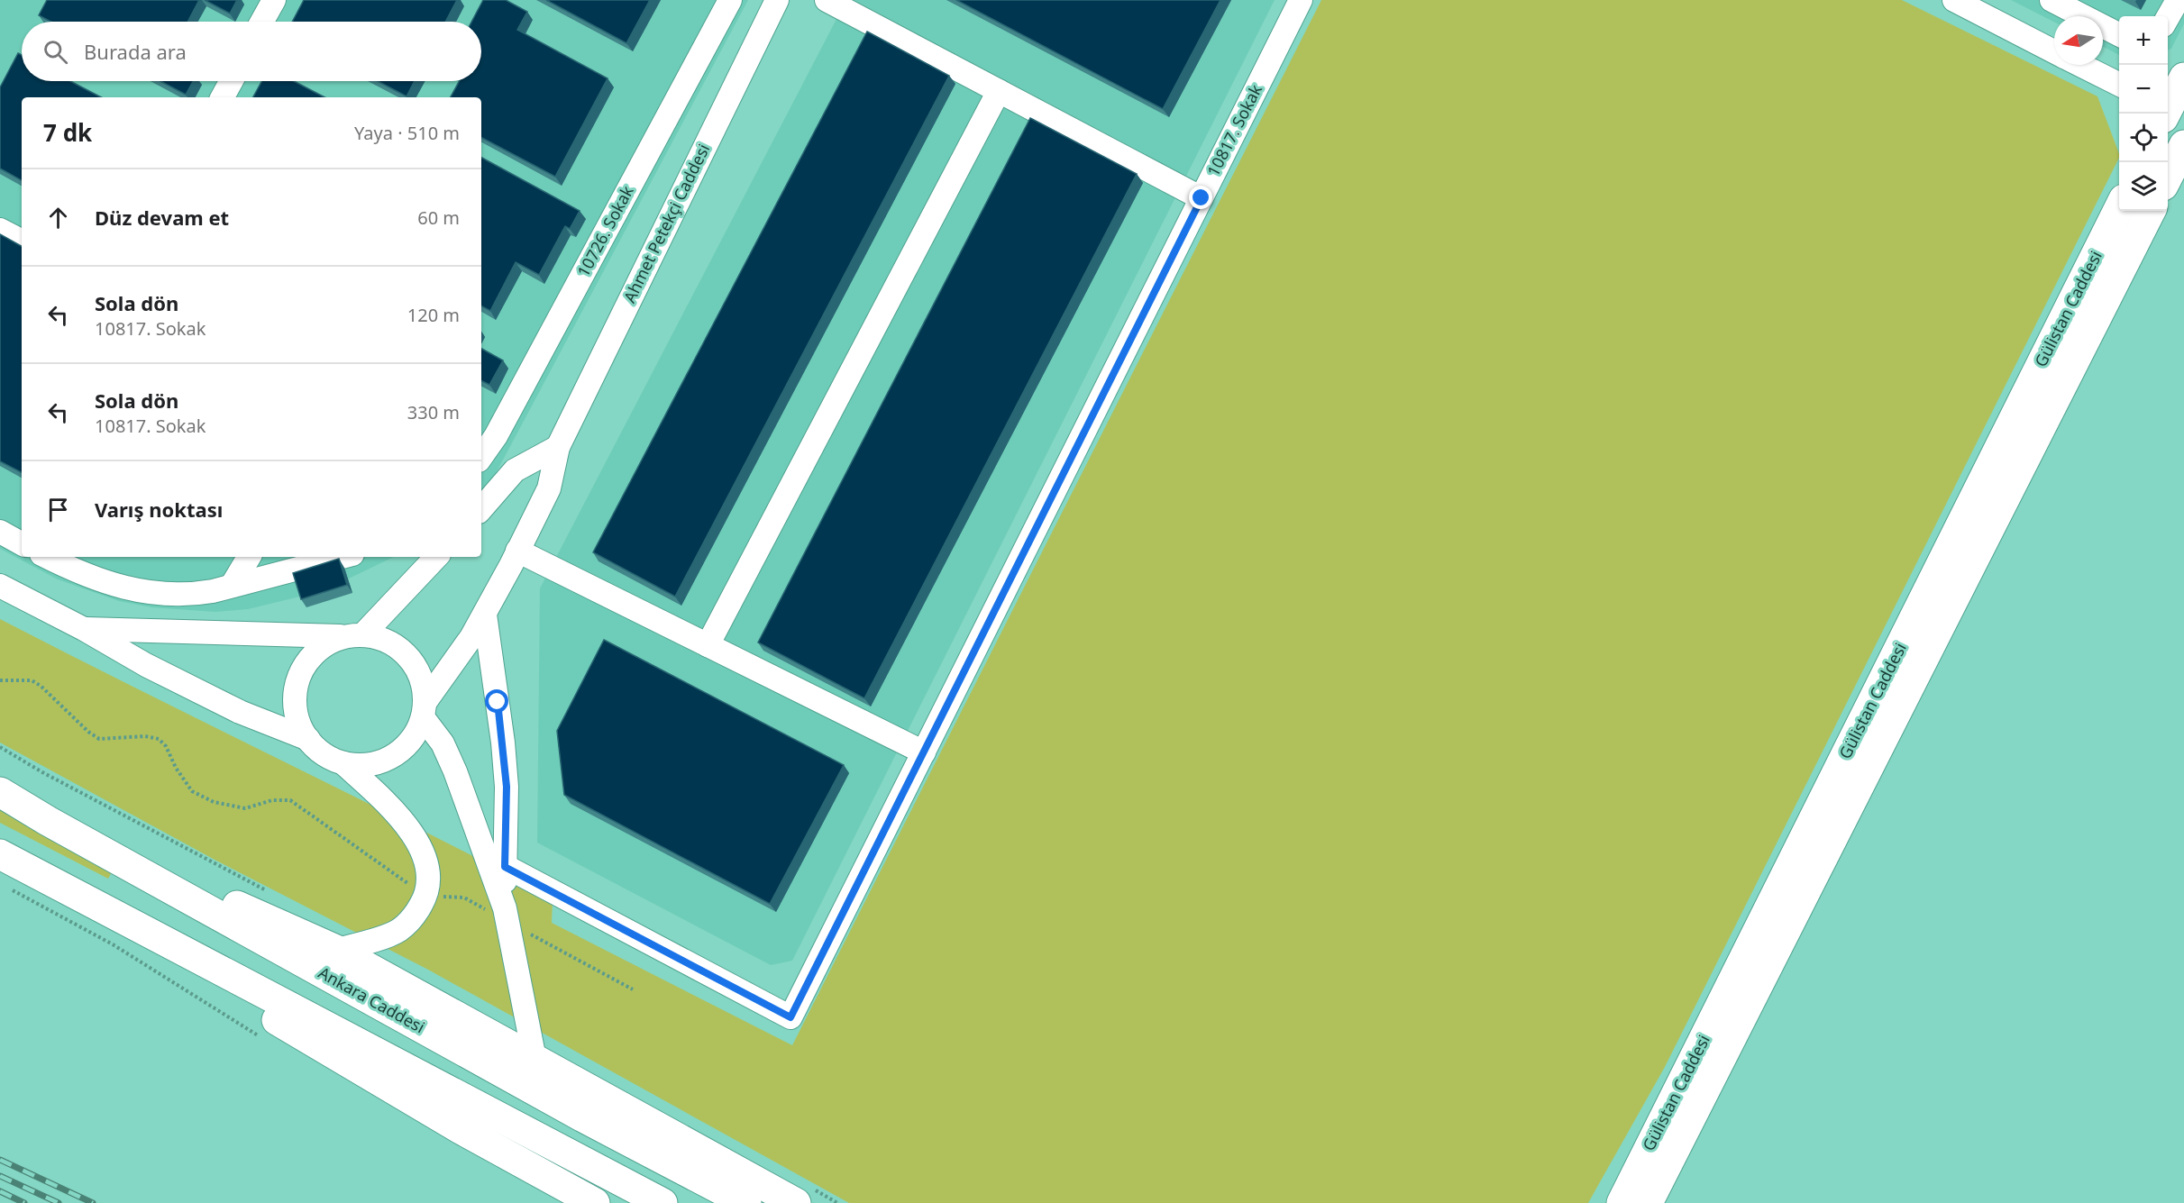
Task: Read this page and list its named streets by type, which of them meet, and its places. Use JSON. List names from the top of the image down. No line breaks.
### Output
{"streets":{"main road":["Gülistan Caddesi","Ankara Caddesi"],"street":["10817. Sokak","Ahmet Petekçi Caddesi","10726. Sokak"]},"north":"left","page":{"map_buttons":["+","−"],"search":"Burada ara","heading":["7 dk","Yaya · 510 m"],"list":[["Düz devam et","60 m"],["Sola dön","10817. Sokak","120 m"],["Sola dön","10817. Sokak","330 m"],"Varış noktası"]}}
